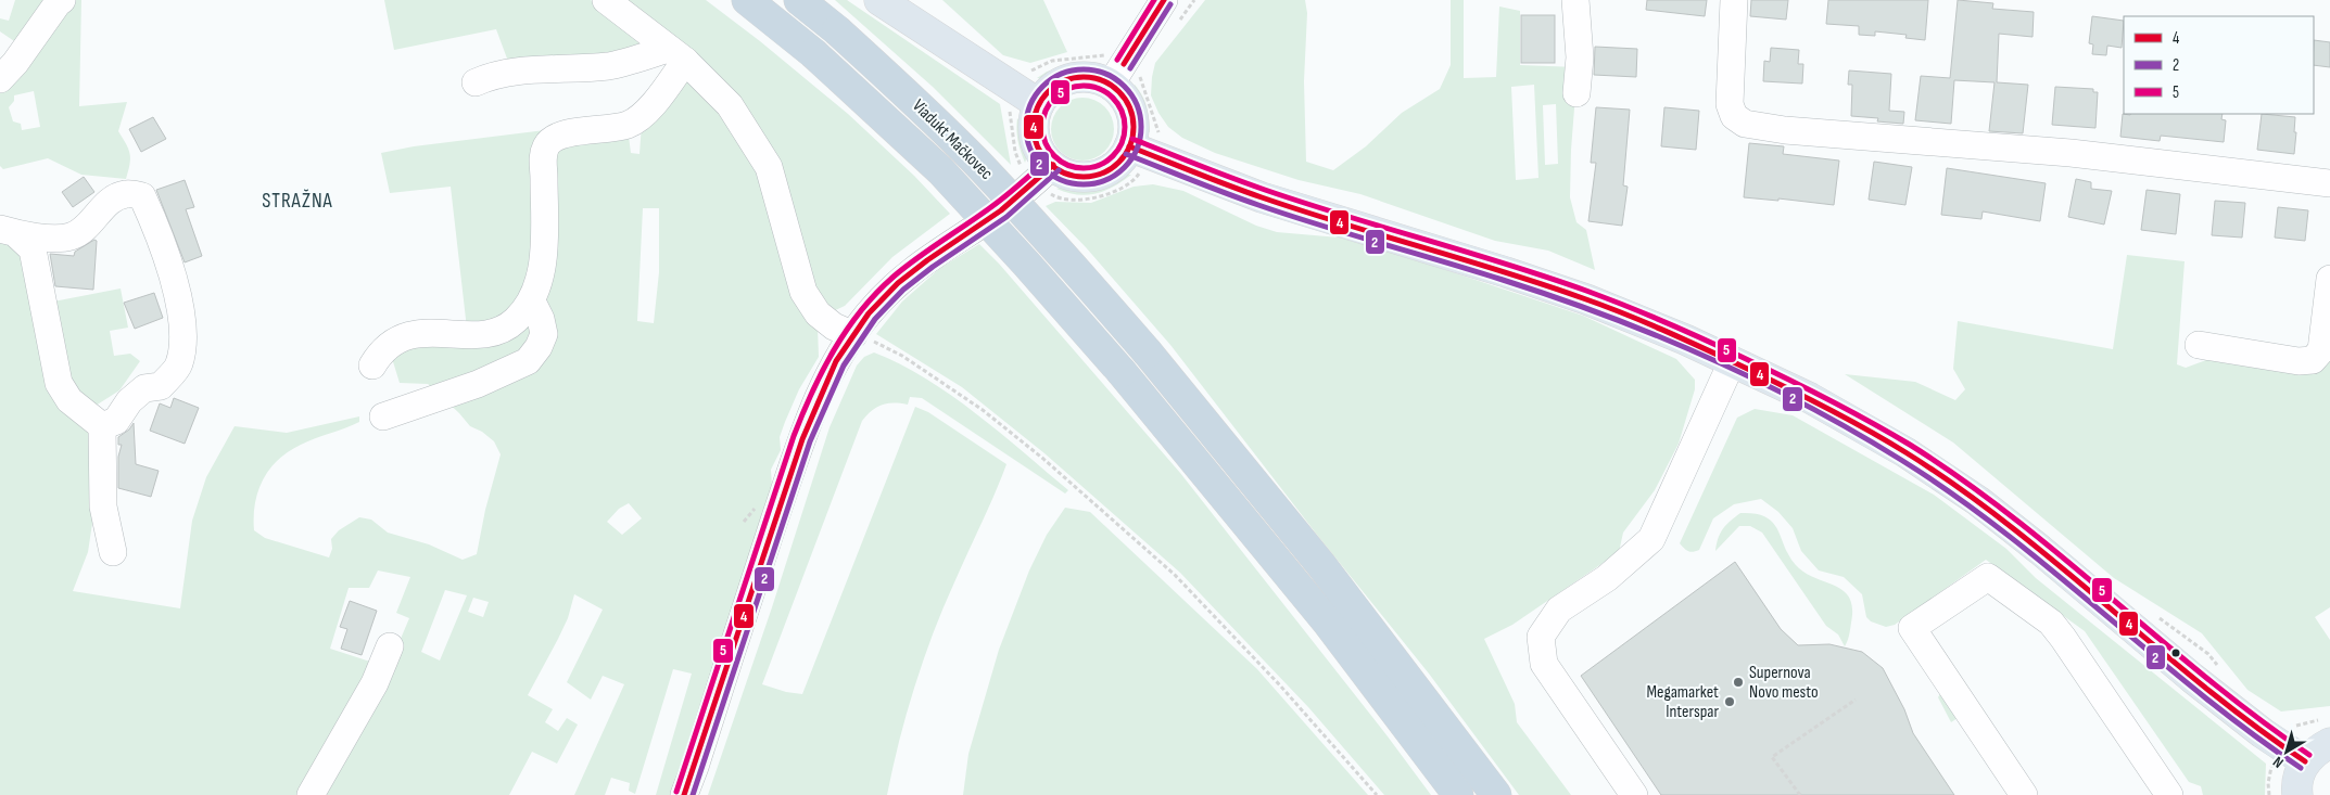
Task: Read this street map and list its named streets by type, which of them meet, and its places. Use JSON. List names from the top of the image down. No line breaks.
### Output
{"streets":{"highway":["Viadukt Mačkovec"]},"districts":["STRAŽNA"],"places":["Supernova Novo mesto","Megamarket Interspar"],"lines":["transit line 4","transit line 5","transit line 2"],"legend":["4","2","5"],"north":"bottom left"}
